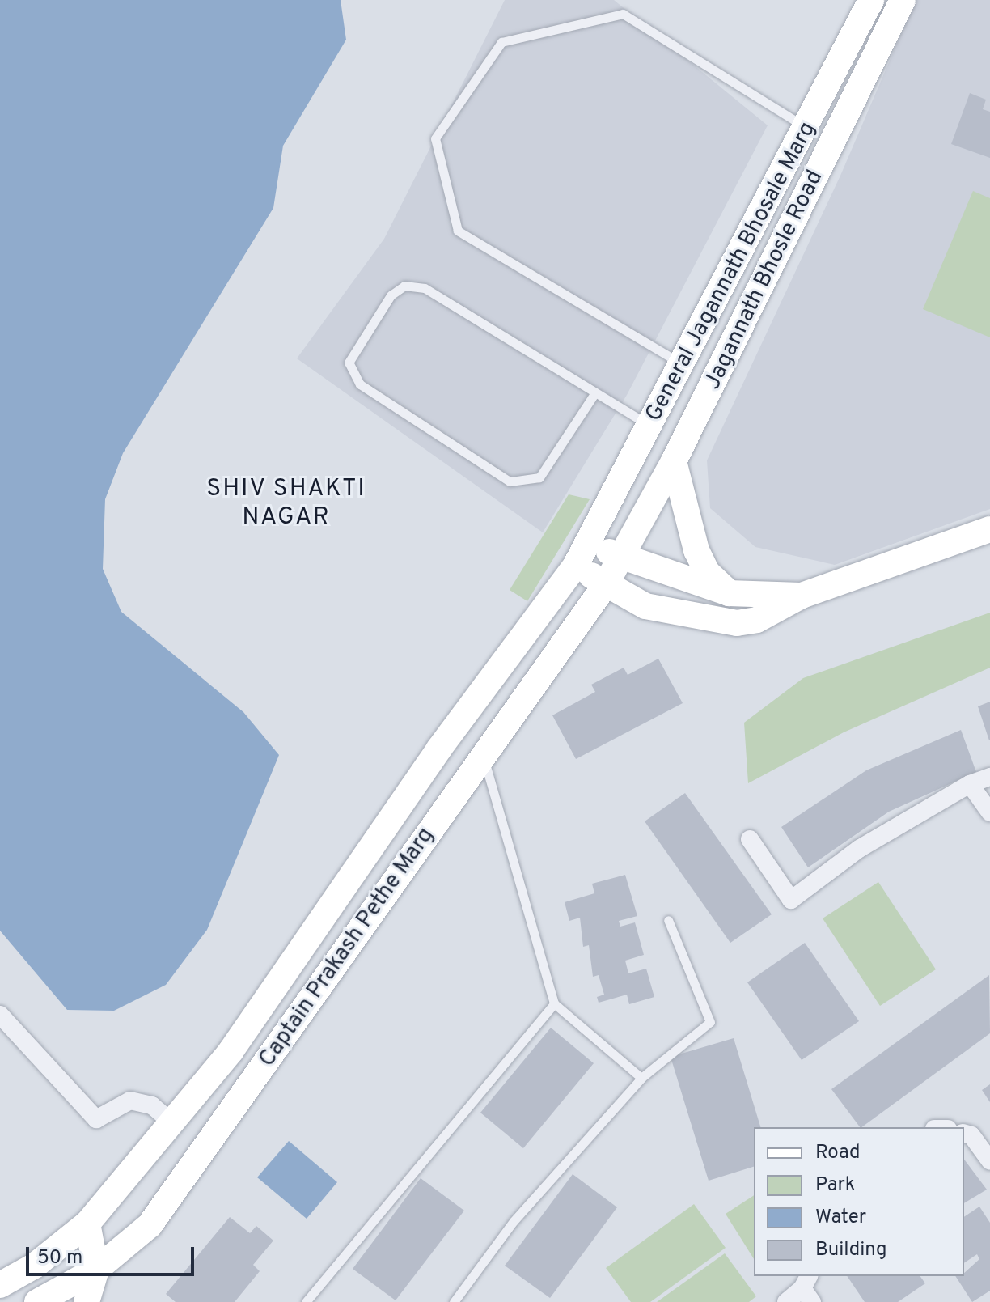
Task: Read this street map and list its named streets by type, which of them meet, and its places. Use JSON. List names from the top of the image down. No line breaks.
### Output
{"streets":{"main road":["General Jagannath Bhosale Marg","Jagannath Bhosle Road","Captain Prakash Pethe Marg"]},"crossings":[["General Jagannath Bhosale Marg","Captain Prakash Pethe Marg"],["Jagannath Bhosle Road","Captain Prakash Pethe Marg"]],"districts":["SHIV SHAKTI NAGAR"],"legend":["Road","Park","Water","Building"],"scale_bar":"50 m"}
